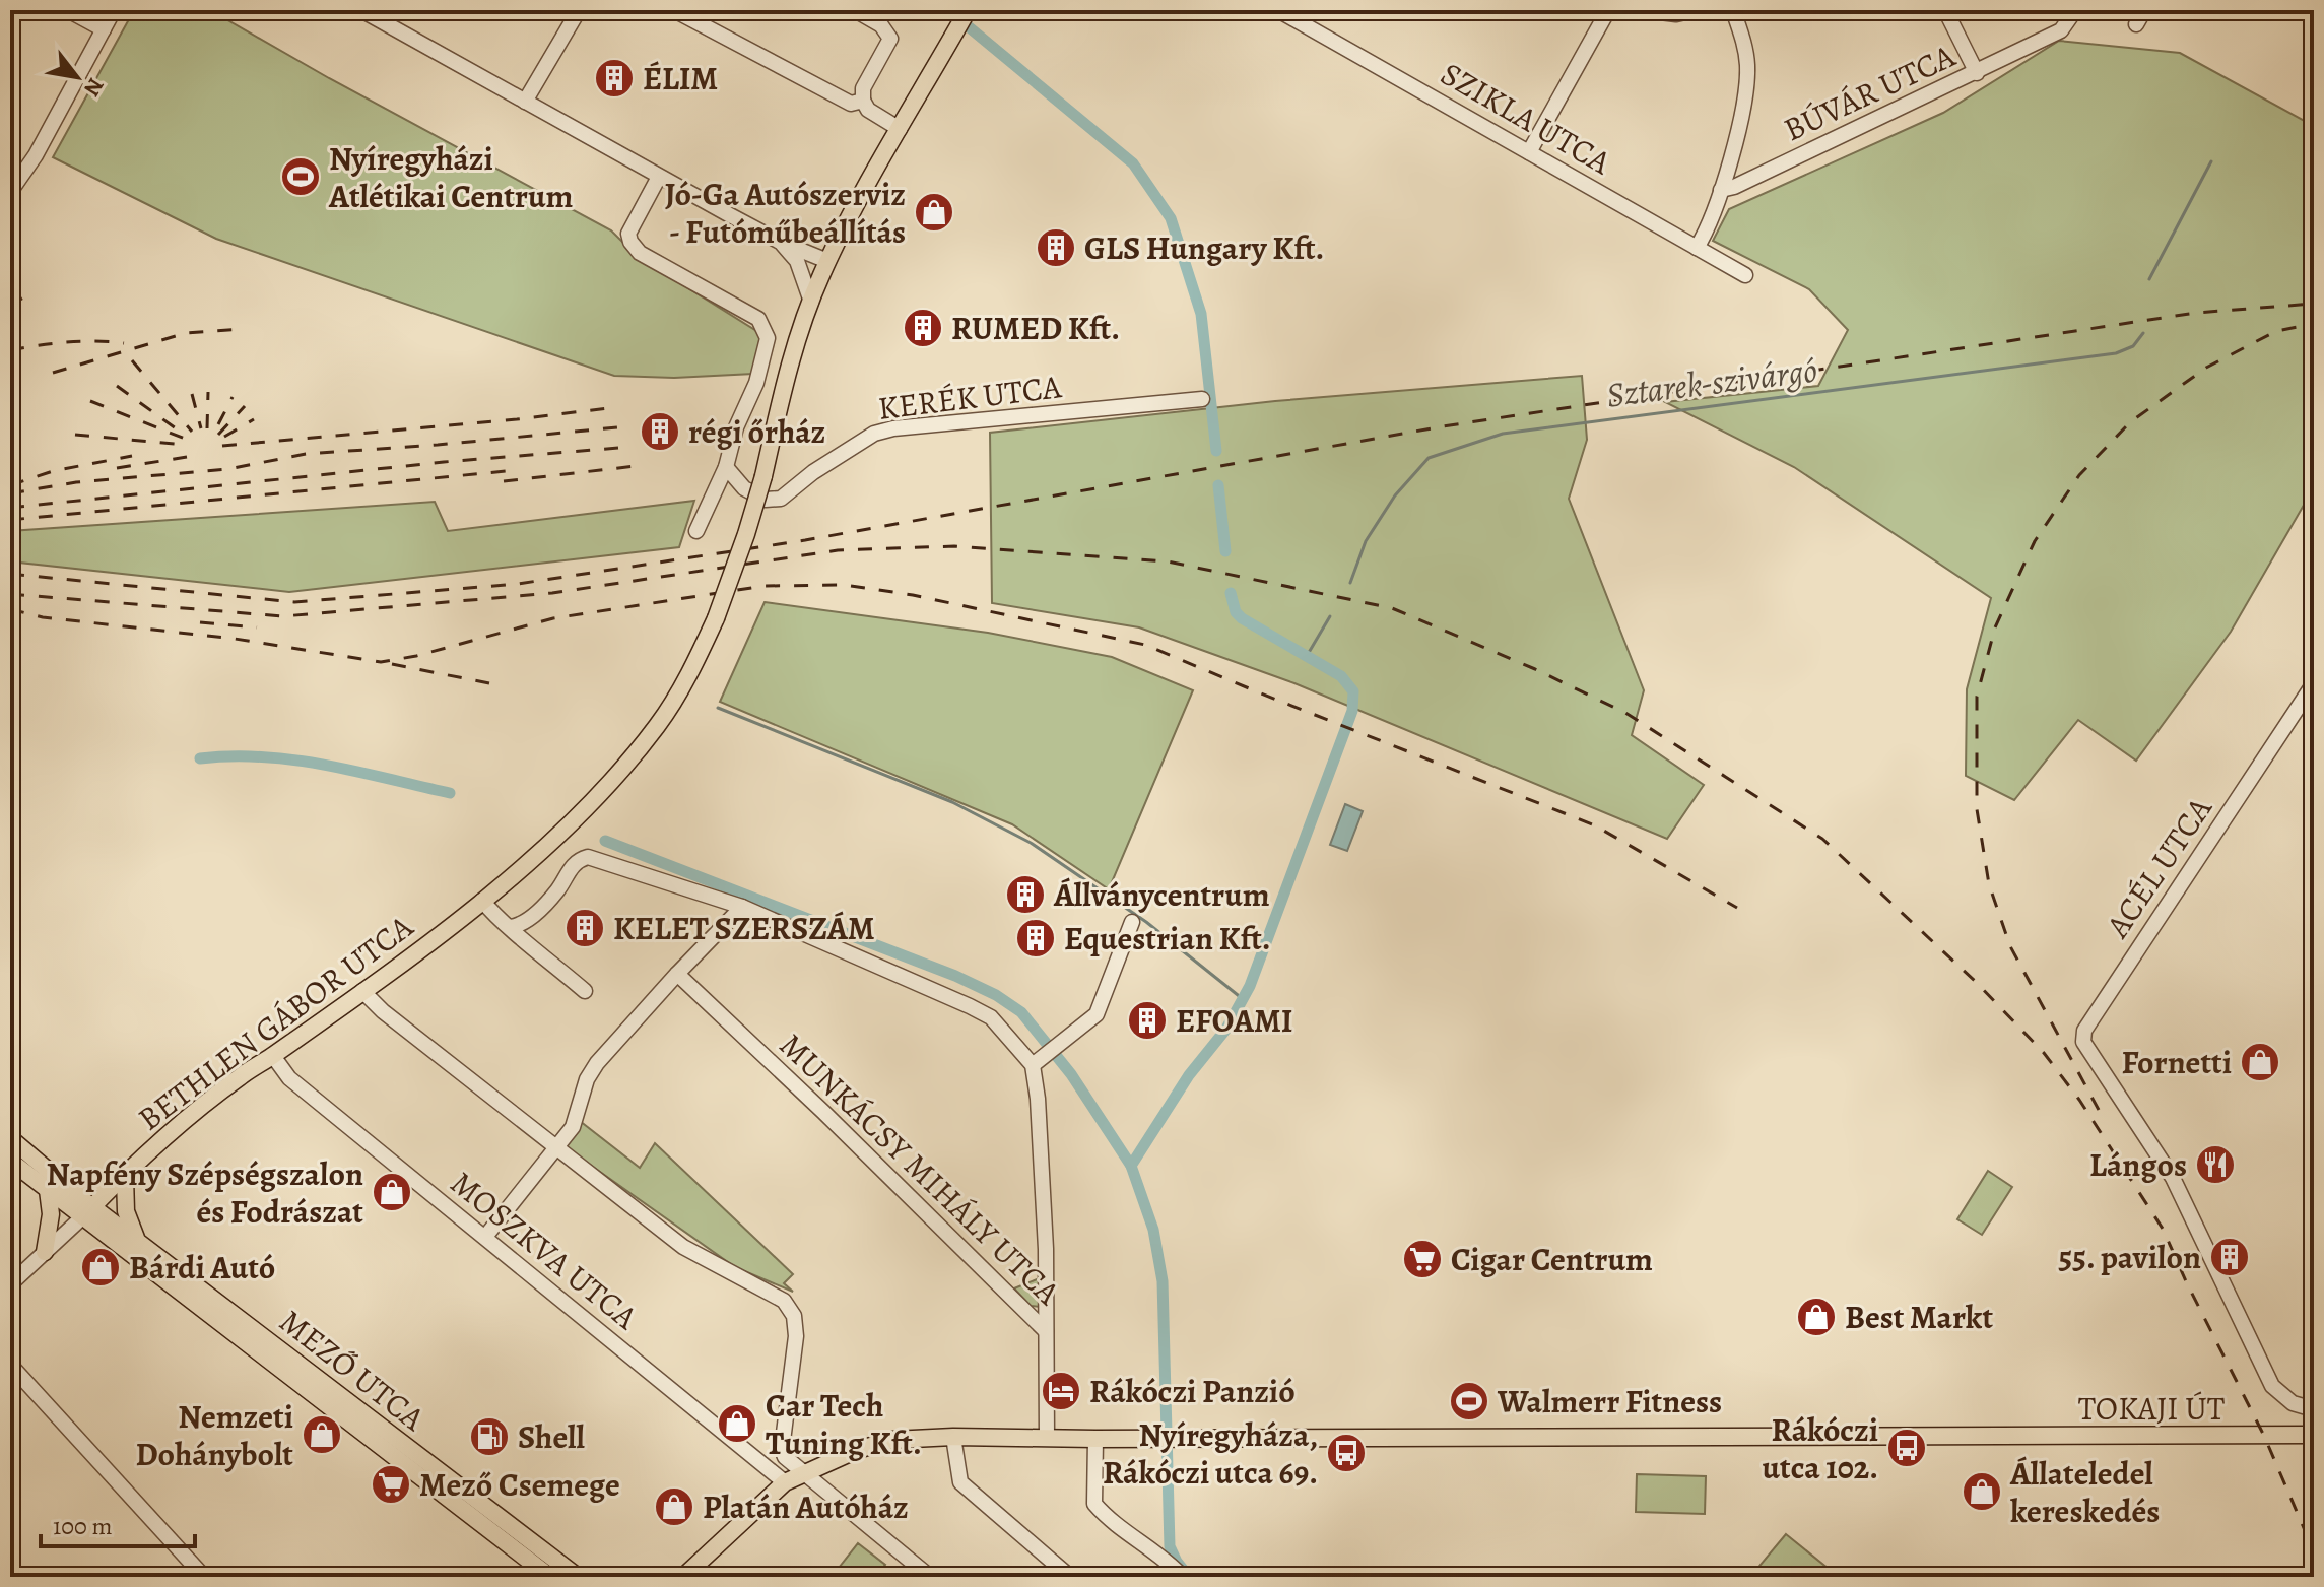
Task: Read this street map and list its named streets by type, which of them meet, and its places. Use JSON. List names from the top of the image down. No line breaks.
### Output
{"streets":{"main road":["BETHLEN GÁBOR UTCA","MEZŐ UTCA","TOKAJI ÚT"],"street":["BÚVÁR UTCA","SZIKLA UTCA","KERÉK UTCA","ACÉL UTCA","MUNKÁCSY MIHÁLY UTCA","MOSZKVA UTCA"]},"crossings":[["BÚVÁR UTCA","SZIKLA UTCA"],["BETHLEN GÁBOR UTCA","MOSZKVA UTCA"],["BETHLEN GÁBOR UTCA","MEZŐ UTCA"],["MUNKÁCSY MIHÁLY UTCA","TOKAJI ÚT"],["MOSZKVA UTCA","TOKAJI ÚT"]],"water":["Sztarek-szivárgó"],"places":{"building":["ÉLIM","GLS Hungary Kft.","RUMED Kft.","régi őrház","Állványcentrum","KELET SZERSZÁM","Equestrian Kft.","EFOAMI","55. pavilon"],"sports":["Nyíregyházi Atlétikai Centrum","Walmerr Fitness"],"shop":["Jó-Ga Autószerviz - Futóműbeállítás","Fornetti","Napfény Szépségszalon és Fodrászat","Bárdi Autó","Best Markt","Car Tech Tuning Kft.","Nemzeti Dohánybolt","Állateledel kereskedés","Platán Autóház"],"restaurant":["Lángos"],"supermarket":["Cigar Centrum","Mező Csemege"],"hotel":["Rákóczi Panzió"],"fuel station":["Shell"],"bus stop":["Rákóczi utca 102.","Nyíregyháza, Rákóczi utca 69."]},"scale_bar":"100 m","north":"bottom right"}
